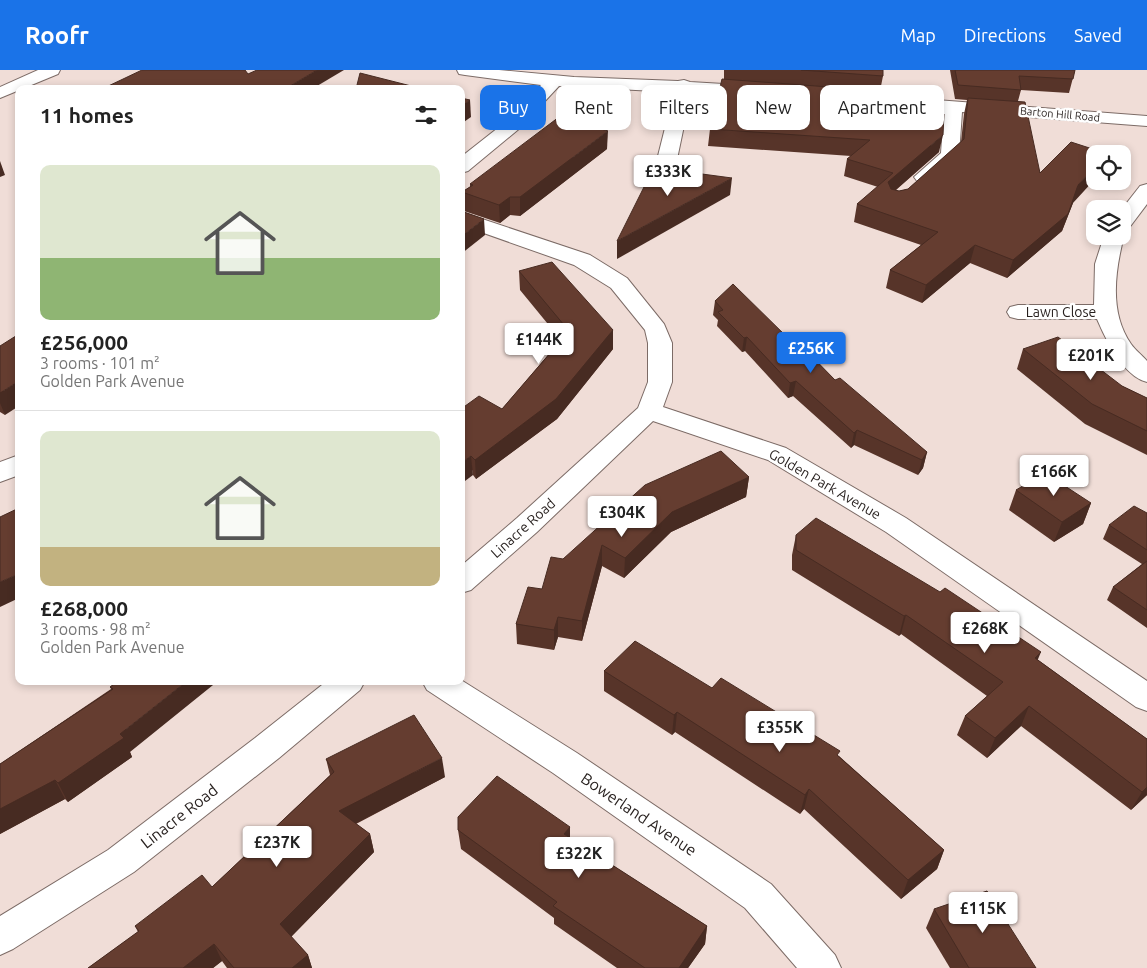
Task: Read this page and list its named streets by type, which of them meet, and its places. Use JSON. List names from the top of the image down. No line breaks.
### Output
{"streets":{"street":["Barton Hill Road","Lawn Close","Golden Park Avenue","Linacre Road","Bowerland Avenue"]},"crossings":[["Golden Park Avenue","Linacre Road"]],"page":{"header":"Roofr","nav":["Map","Directions","Saved"],"chip":["Buy","Rent","Filters","New","Apartment"],"heading":"11 homes","list":[{"name":"£256,000","note":"3 rooms · 101 m² · Golden Park Avenue"},{"name":"£268,000","note":"3 rooms · 98 m² · Golden Park Avenue"}],"price":["£333K","£144K","£256K","£201K","£166K","£304K","£268K","£355K","£237K","£322K","£115K"]}}
